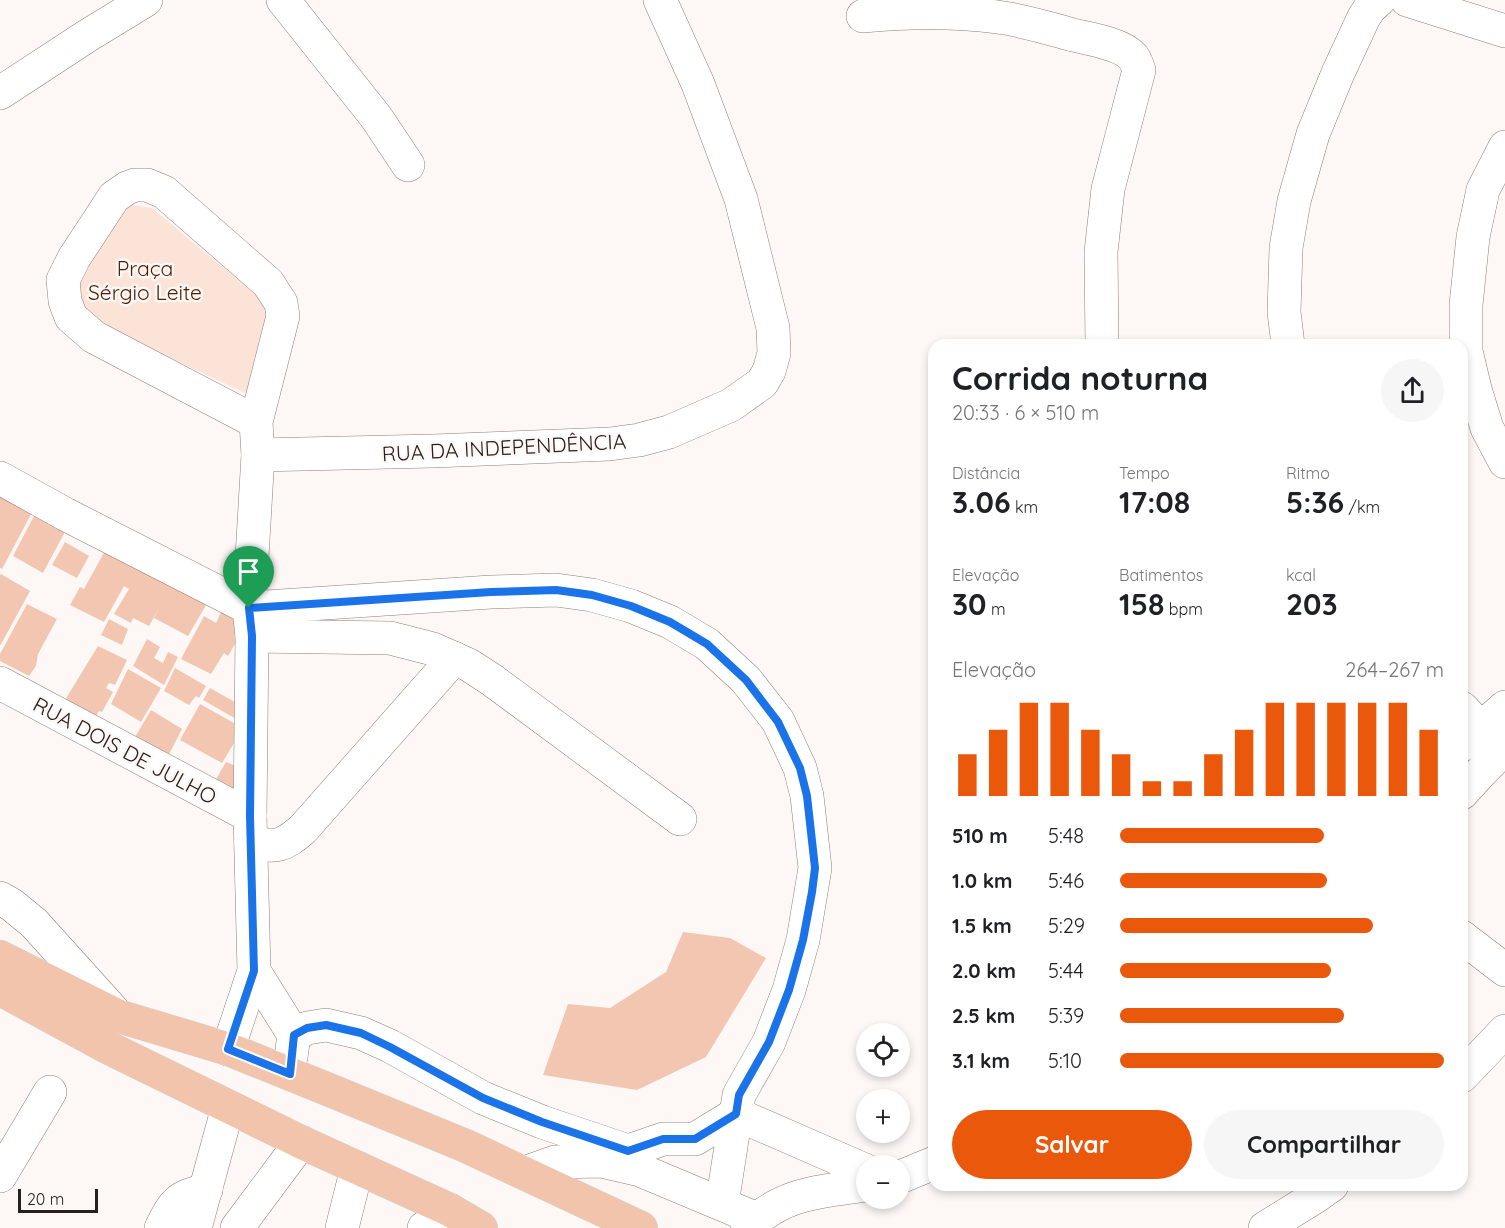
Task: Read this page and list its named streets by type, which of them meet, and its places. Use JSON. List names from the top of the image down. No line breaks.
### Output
{"streets":{"street":["RUA DA INDEPENDÊNCIA","RUA DOIS DE JULHO"]},"parks":["Praça Sérgio Leite"],"scale_bar":"20 m","page":{"heading":["Corrida noturna","20:33 · 6 × 510 m"],"stats":[["Distância","3.06 km"],["Tempo","17:08"],["Ritmo","5:36 /km"],["Elevação","30 m"],["Batimentos","158 bpm"],["kcal","203"]],"chart":["Elevação","264–267 m"],"list":[{"name":"510 m","note":"5:48"},{"name":"1.0 km","note":"5:46"},{"name":"1.5 km","note":"5:29"},{"name":"2.0 km","note":"5:44"},{"name":"2.5 km","note":"5:39"},{"name":"3.1 km","note":"5:10"}],"map_buttons":["+","−"],"buttons":["Salvar","Compartilhar"],"scale":"20 m"}}
